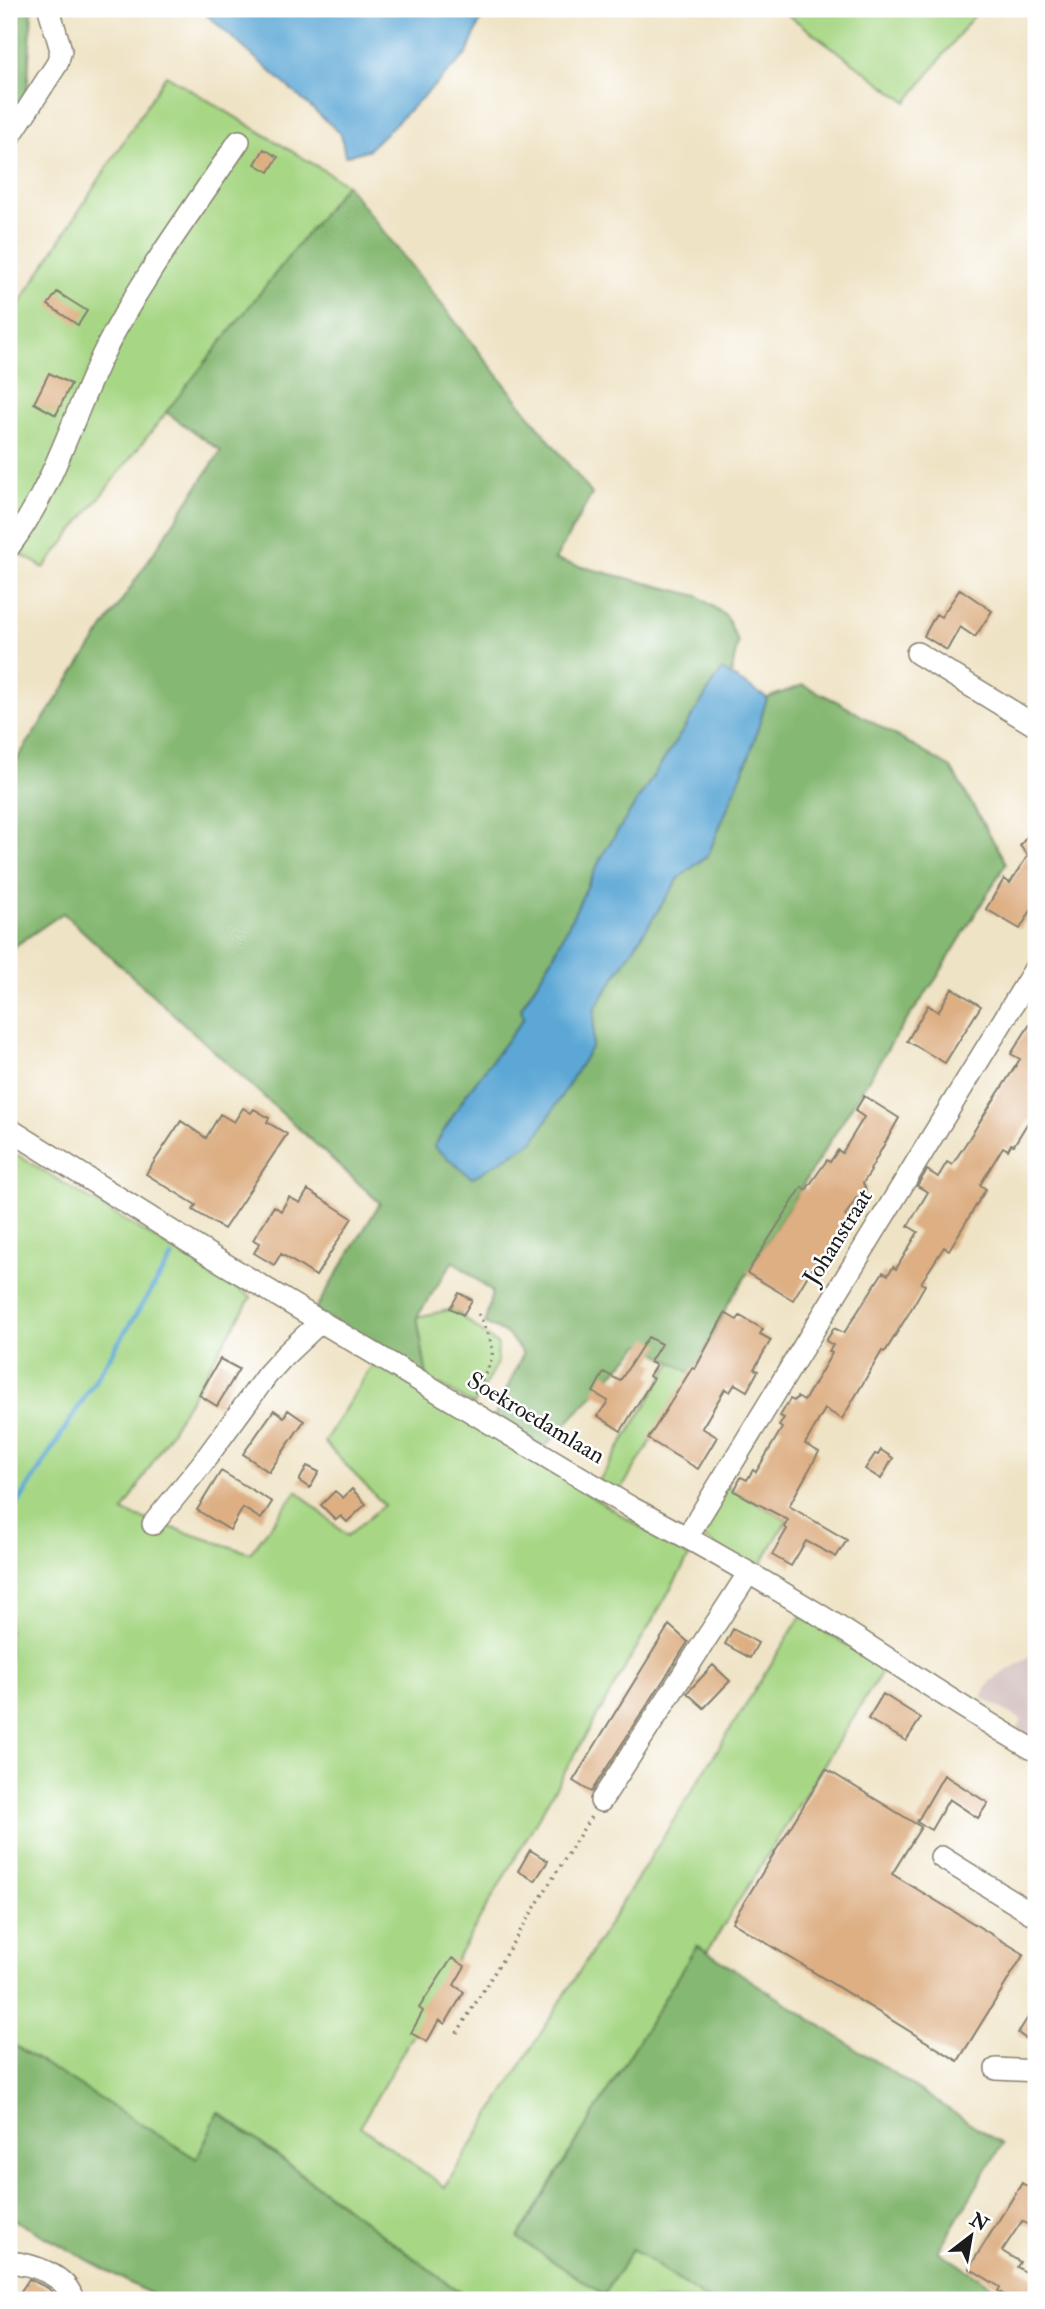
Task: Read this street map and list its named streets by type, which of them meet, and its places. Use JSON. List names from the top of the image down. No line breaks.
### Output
{"streets":{"street":["Johanstraat","Soekroedamlaan"]},"crossings":[["Johanstraat","Soekroedamlaan"]],"north":"top right"}
